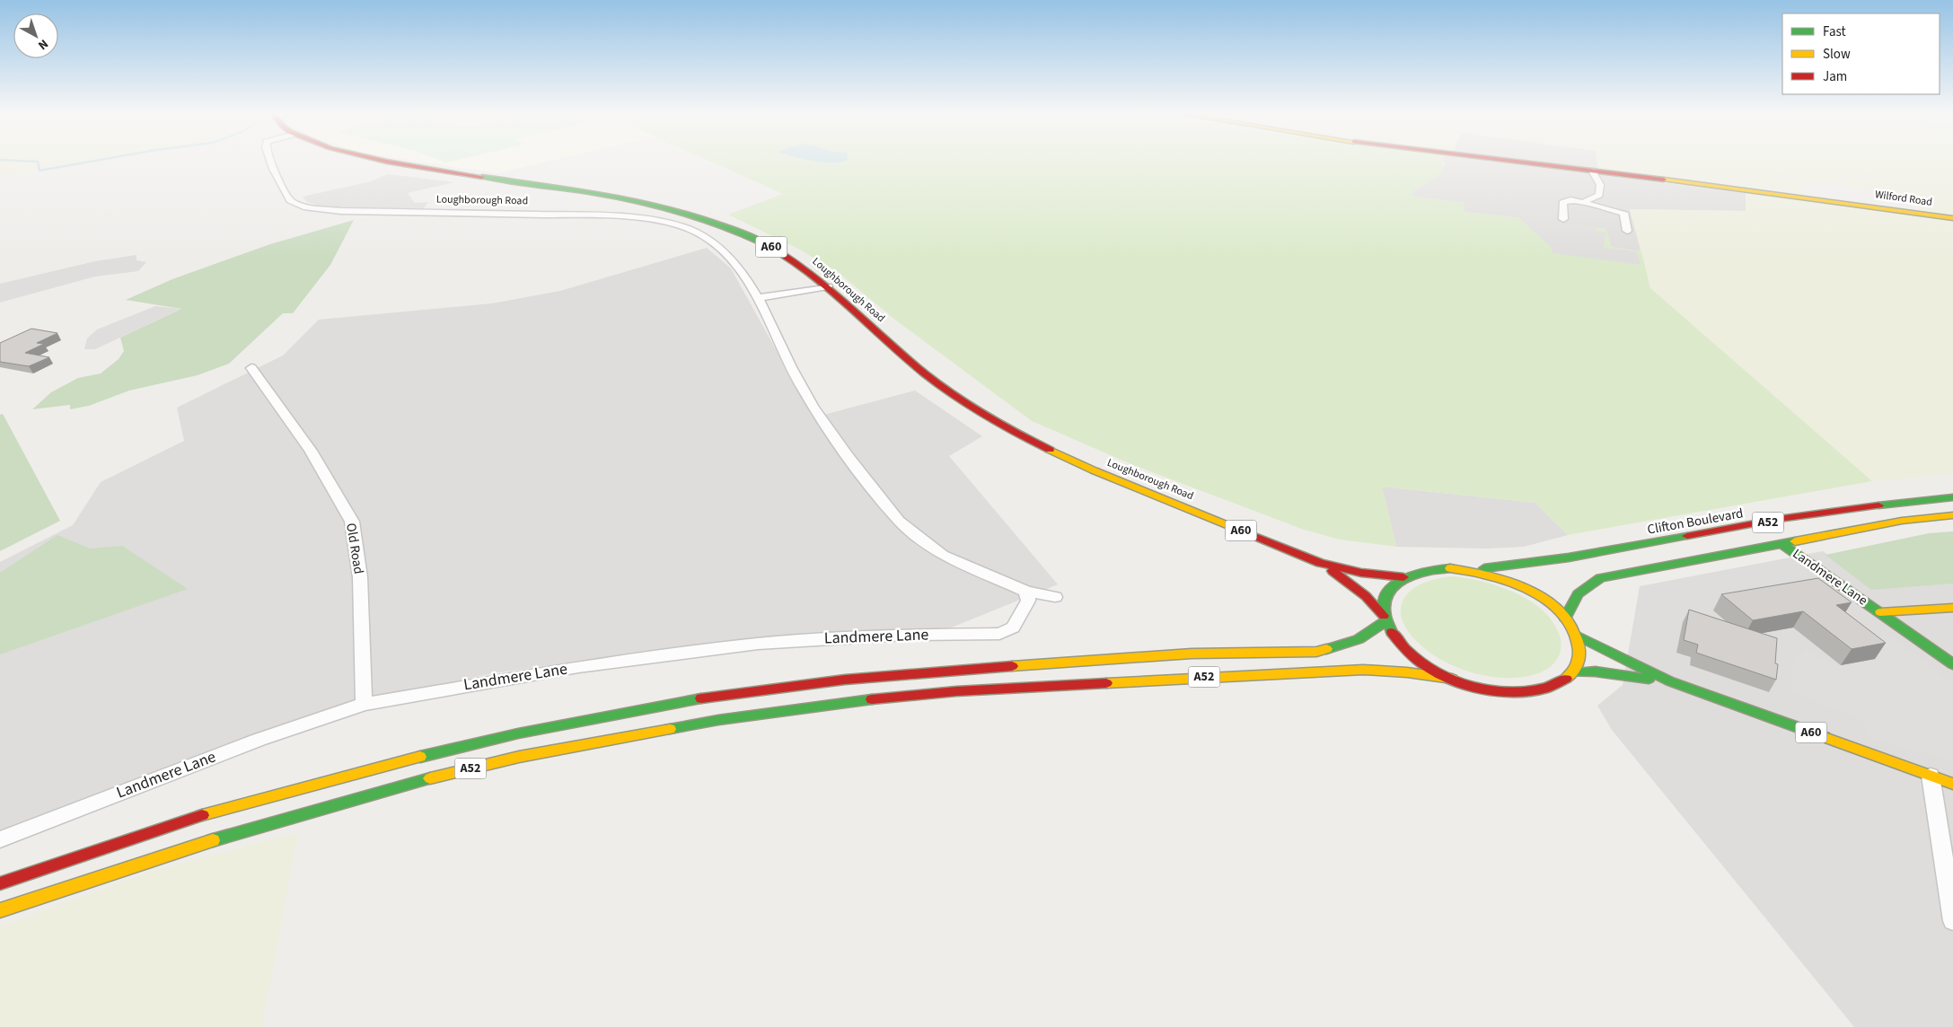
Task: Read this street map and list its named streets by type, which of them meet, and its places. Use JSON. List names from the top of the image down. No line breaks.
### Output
{"streets":{"main road":["Wilford Road","Loughborough Road","A60","Clifton Boulevard","A52","Landmere Lane"],"street":["Old Road"]},"crossings":[["Loughborough Road","A52"],["Loughborough Road","Landmere Lane"],["A60","A52"],["Clifton Boulevard","A52"],["A52","Landmere Lane"],["Old Road","Landmere Lane"]],"legend":["Fast","Slow","Jam"],"north":"bottom right"}
